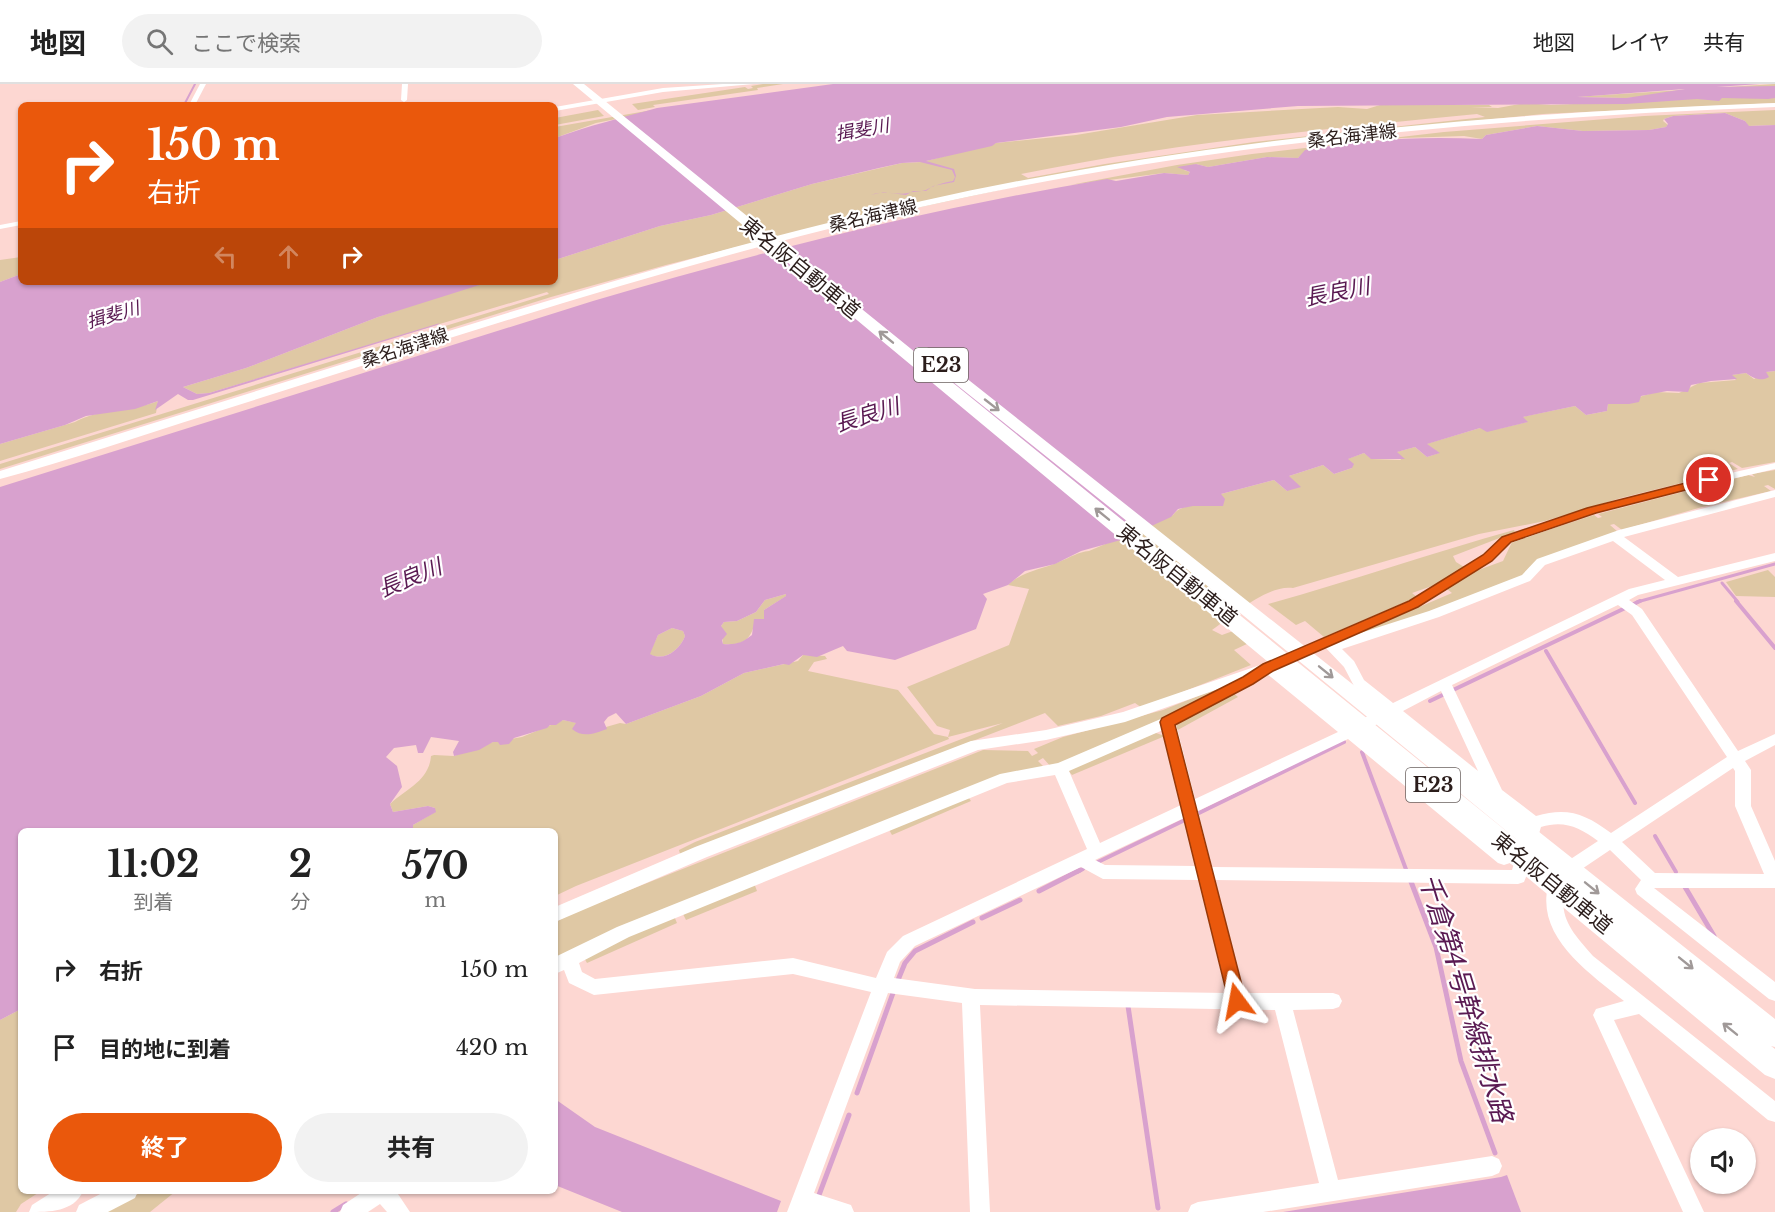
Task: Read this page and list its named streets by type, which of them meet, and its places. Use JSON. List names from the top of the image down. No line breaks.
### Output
{"streets":{"highway":["東名阪自動車道","E23"],"main road":["桑名海津線"]},"water":["揖斐川","長良川","千倉第4号幹線排水路"],"page":{"header":"地図","search":"ここで検索","nav":["地図","レイヤ","共有"],"turn":["150 m","右折"],"eta":["11:02","到着","2","分","570","m"],"list":[{"name":"右折","value":"150 m"},{"name":"目的地に到着","value":"420 m"}],"buttons":["終了","共有"]}}
